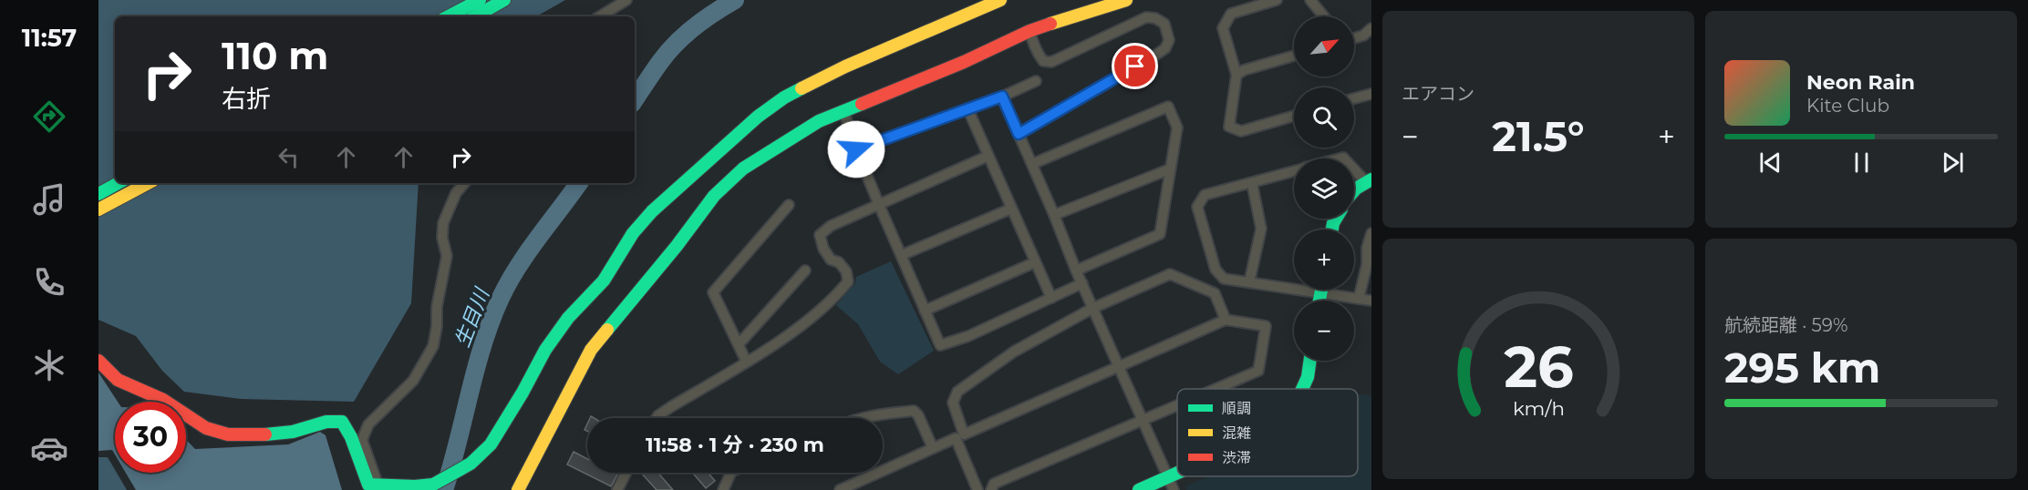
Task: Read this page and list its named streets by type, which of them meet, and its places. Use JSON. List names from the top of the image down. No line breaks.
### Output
{"water":["生目川"],"legend":["順調","混雑","渋滞"],"north":"top right","page":{"tabs":"11:57","tile":["エアコン",["航続距離 · 59%","295 km"]],"map_buttons":["+","−"],"turn":["110 m","右折"],"song":["Neon Rain","Kite Club"],"heat":["−","21.5°","+"],"limit":"30","trip":"11:58 · 1 分 · 230 m","gauge":["26","km/h"]}}
